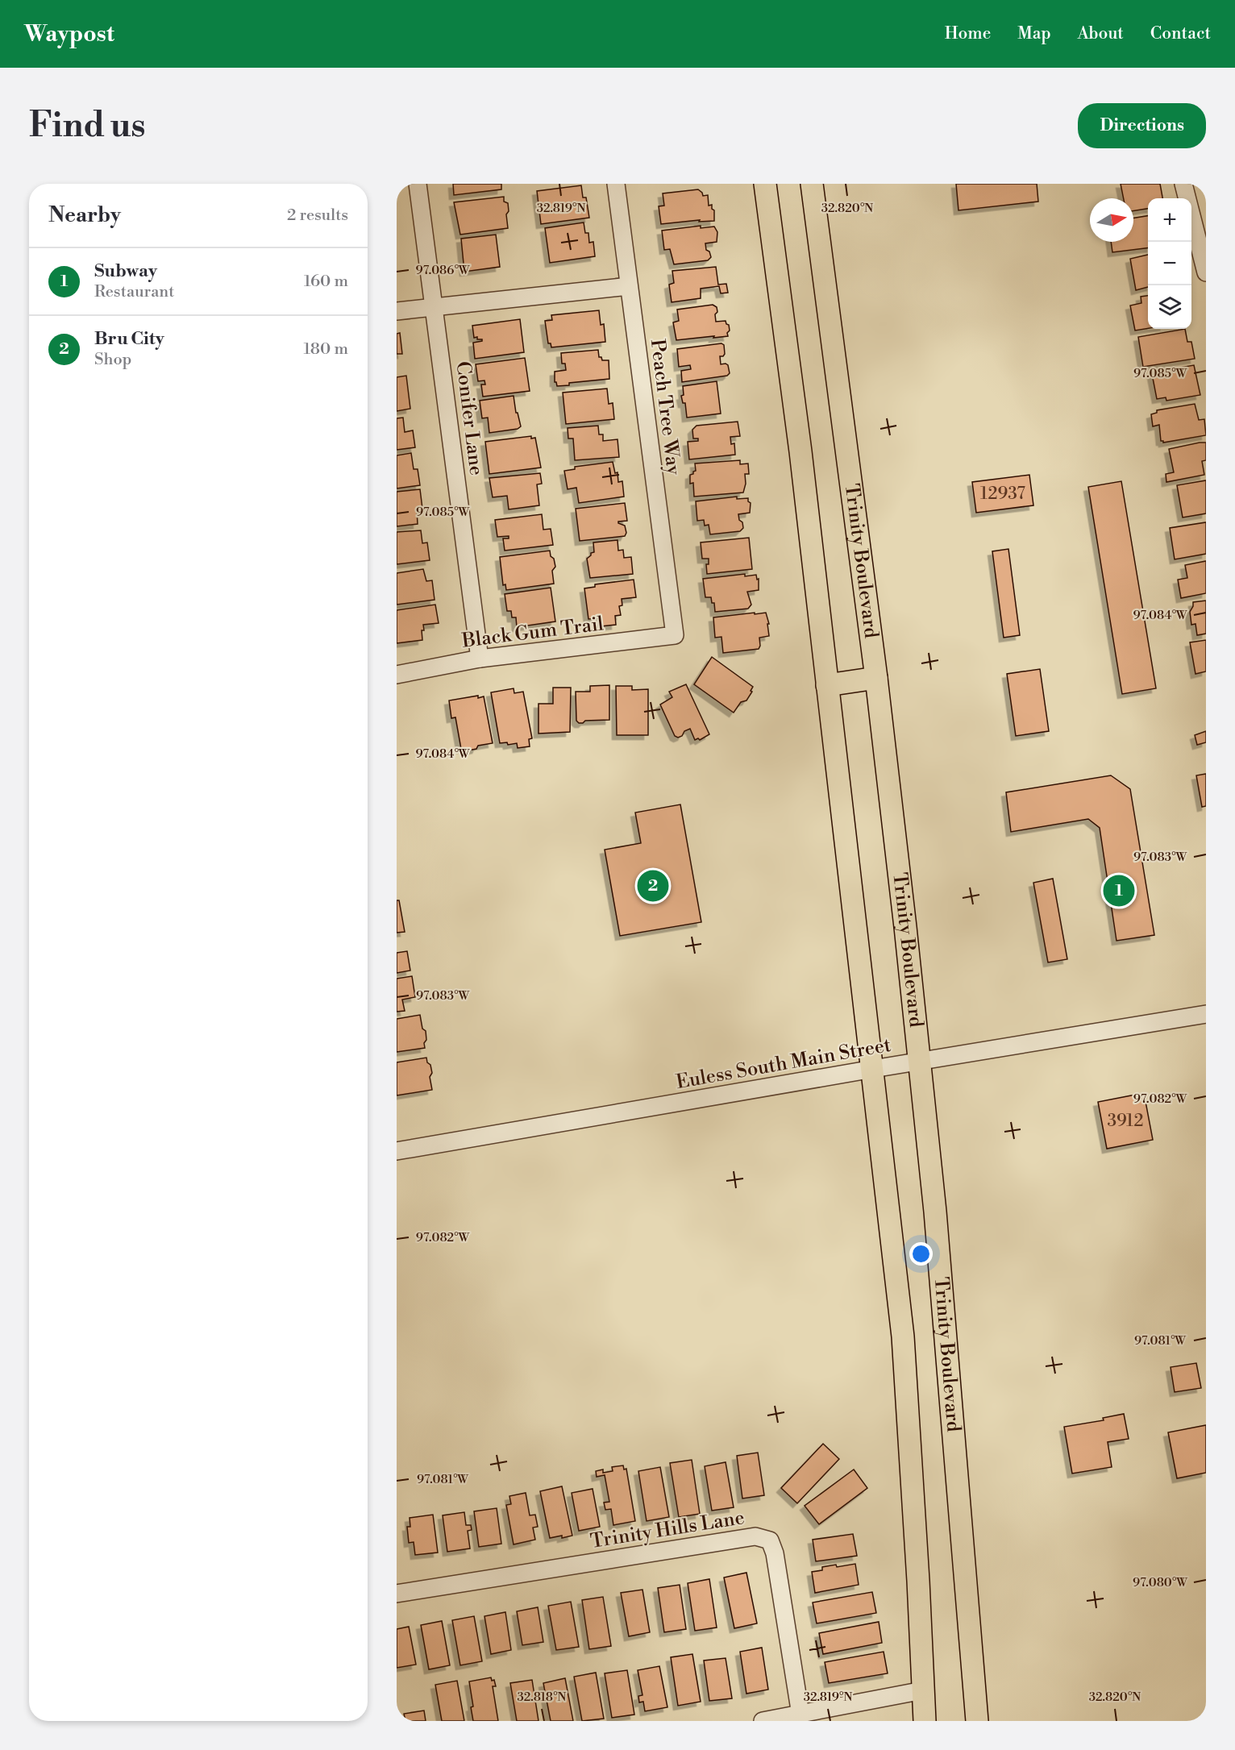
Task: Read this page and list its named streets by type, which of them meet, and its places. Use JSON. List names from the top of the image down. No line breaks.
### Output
{"streets":{"main road":["Trinity Boulevard"],"street":["Peach Tree Way","Conifer Lane","Black Gum Trail","Euless South Main Street","Trinity Hills Lane"]},"crossings":[["Peach Tree Way","Black Gum Trail"],["Conifer Lane","Black Gum Trail"],["Trinity Boulevard","Euless South Main Street"]],"house_numbers":["12937","3912"],"north":"right","page":{"header":"Waypost","nav":["Home","Map","About","Contact"],"buttons":"Directions","title":"Find us","heading":["Nearby","2 results"],"map_buttons":["+","−"],"list":[{"mark":"1","name":"Subway","note":"Restaurant","value":"160 m"},{"mark":"2","name":"Bru City","note":"Shop","value":"180 m"}],"pins":["2","1"]},"coordinates":["32.819°N","32.820°N","97.086°W","97.085°W","97.084°W","97.083°W","97.082°W","97.081°W","97.080°W","32.818°N"]}
